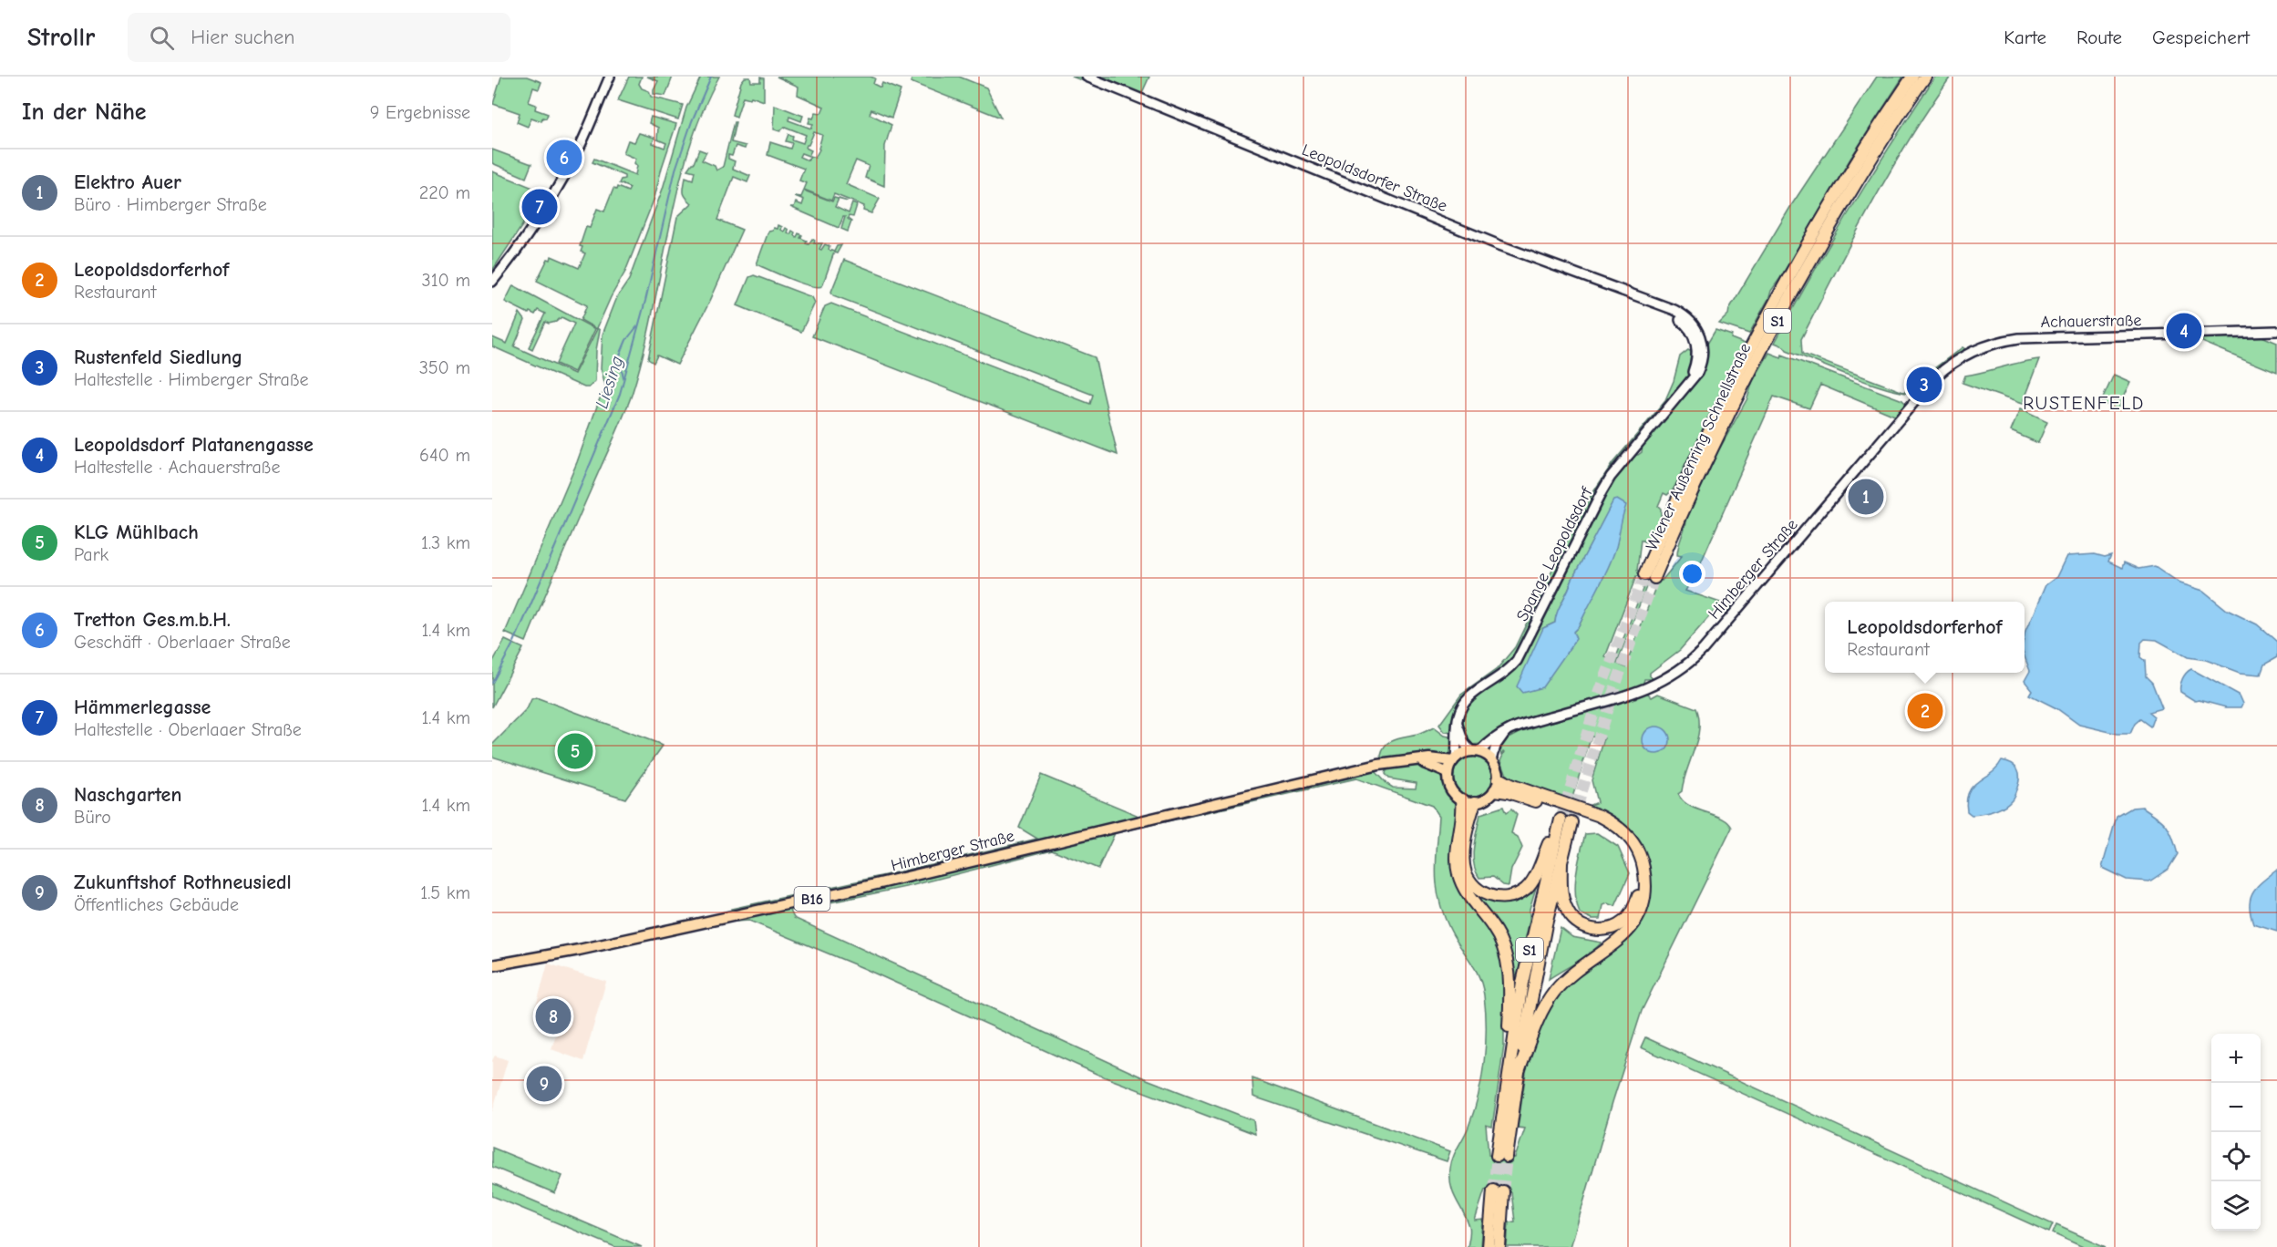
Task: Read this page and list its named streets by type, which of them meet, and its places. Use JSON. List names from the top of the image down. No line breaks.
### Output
{"streets":{"highway":["S1","Wiener Außenring Schnellstraße"],"main road":["Leopoldsdorfer Straße","Achauerstraße","Spange Leopoldsdorf","Himberger Straße","B16"]},"crossings":[["Leopoldsdorfer Straße","Spange Leopoldsdorf"],["Achauerstraße","Himberger Straße"],["Spange Leopoldsdorf","Himberger Straße"]],"districts":["RUSTENFELD"],"water":["Liesing"],"page":{"header":"Strollr","search":"Hier suchen","nav":["Karte","Route","Gespeichert"],"heading":["In der Nähe","9 Ergebnisse"],"pins":["6","7","4","3","1","2","5","8","9"],"list":[{"mark":"1","name":"Elektro Auer","note":"Büro · Himberger Straße","value":"220 m"},{"mark":"2","name":"Leopoldsdorferhof","note":"Restaurant","value":"310 m"},{"mark":"3","name":"Rustenfeld Siedlung","note":"Haltestelle · Himberger Straße","value":"350 m"},{"mark":"4","name":"Leopoldsdorf Platanengasse","note":"Haltestelle · Achauerstraße","value":"640 m"},{"mark":"5","name":"KLG Mühlbach","note":"Park","value":"1.3 km"},{"mark":"6","name":"Tretton Ges.m.b.H.","note":"Geschäft · Oberlaaer Straße","value":"1.4 km"},{"mark":"7","name":"Hämmerlegasse","note":"Haltestelle · Oberlaaer Straße","value":"1.4 km"},{"mark":"8","name":"Naschgarten","note":"Büro","value":"1.4 km"},{"mark":"9","name":"Zukunftshof Rothneusiedl","note":"Öffentliches Gebäude","value":"1.5 km"}],"popup":["Leopoldsdorferhof","Restaurant"],"map_buttons":["+","−"]}}
